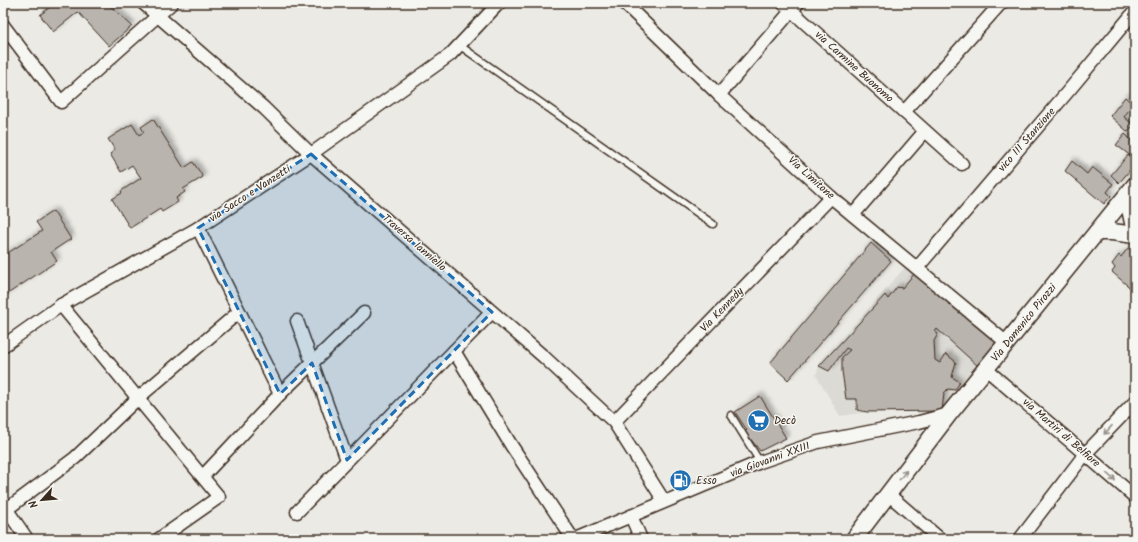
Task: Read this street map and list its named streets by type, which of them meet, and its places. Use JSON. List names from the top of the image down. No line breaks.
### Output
{"streets":{"street":["via Carmine Buonomo","vico III Stanzione","Via Limitone","via Sacco e Vanzetti","Traversa Ianniello","Via Kennedy","Via Domenico Pirozzi","via Martiri di Belfiore","via Giovanni XXIII"]},"crossings":[["vico III Stanzione","Via Limitone"],["Via Limitone","Via Kennedy"],["Via Limitone","Via Domenico Pirozzi"],["via Sacco e Vanzetti","Traversa Ianniello"],["Traversa Ianniello","Via Kennedy"],["Traversa Ianniello","via Giovanni XXIII"],["Via Domenico Pirozzi","via Martiri di Belfiore"],["Via Domenico Pirozzi","via Giovanni XXIII"]],"places":{"supermarket":["Decò"],"fuel station":["Esso"]},"north":"bottom left"}
